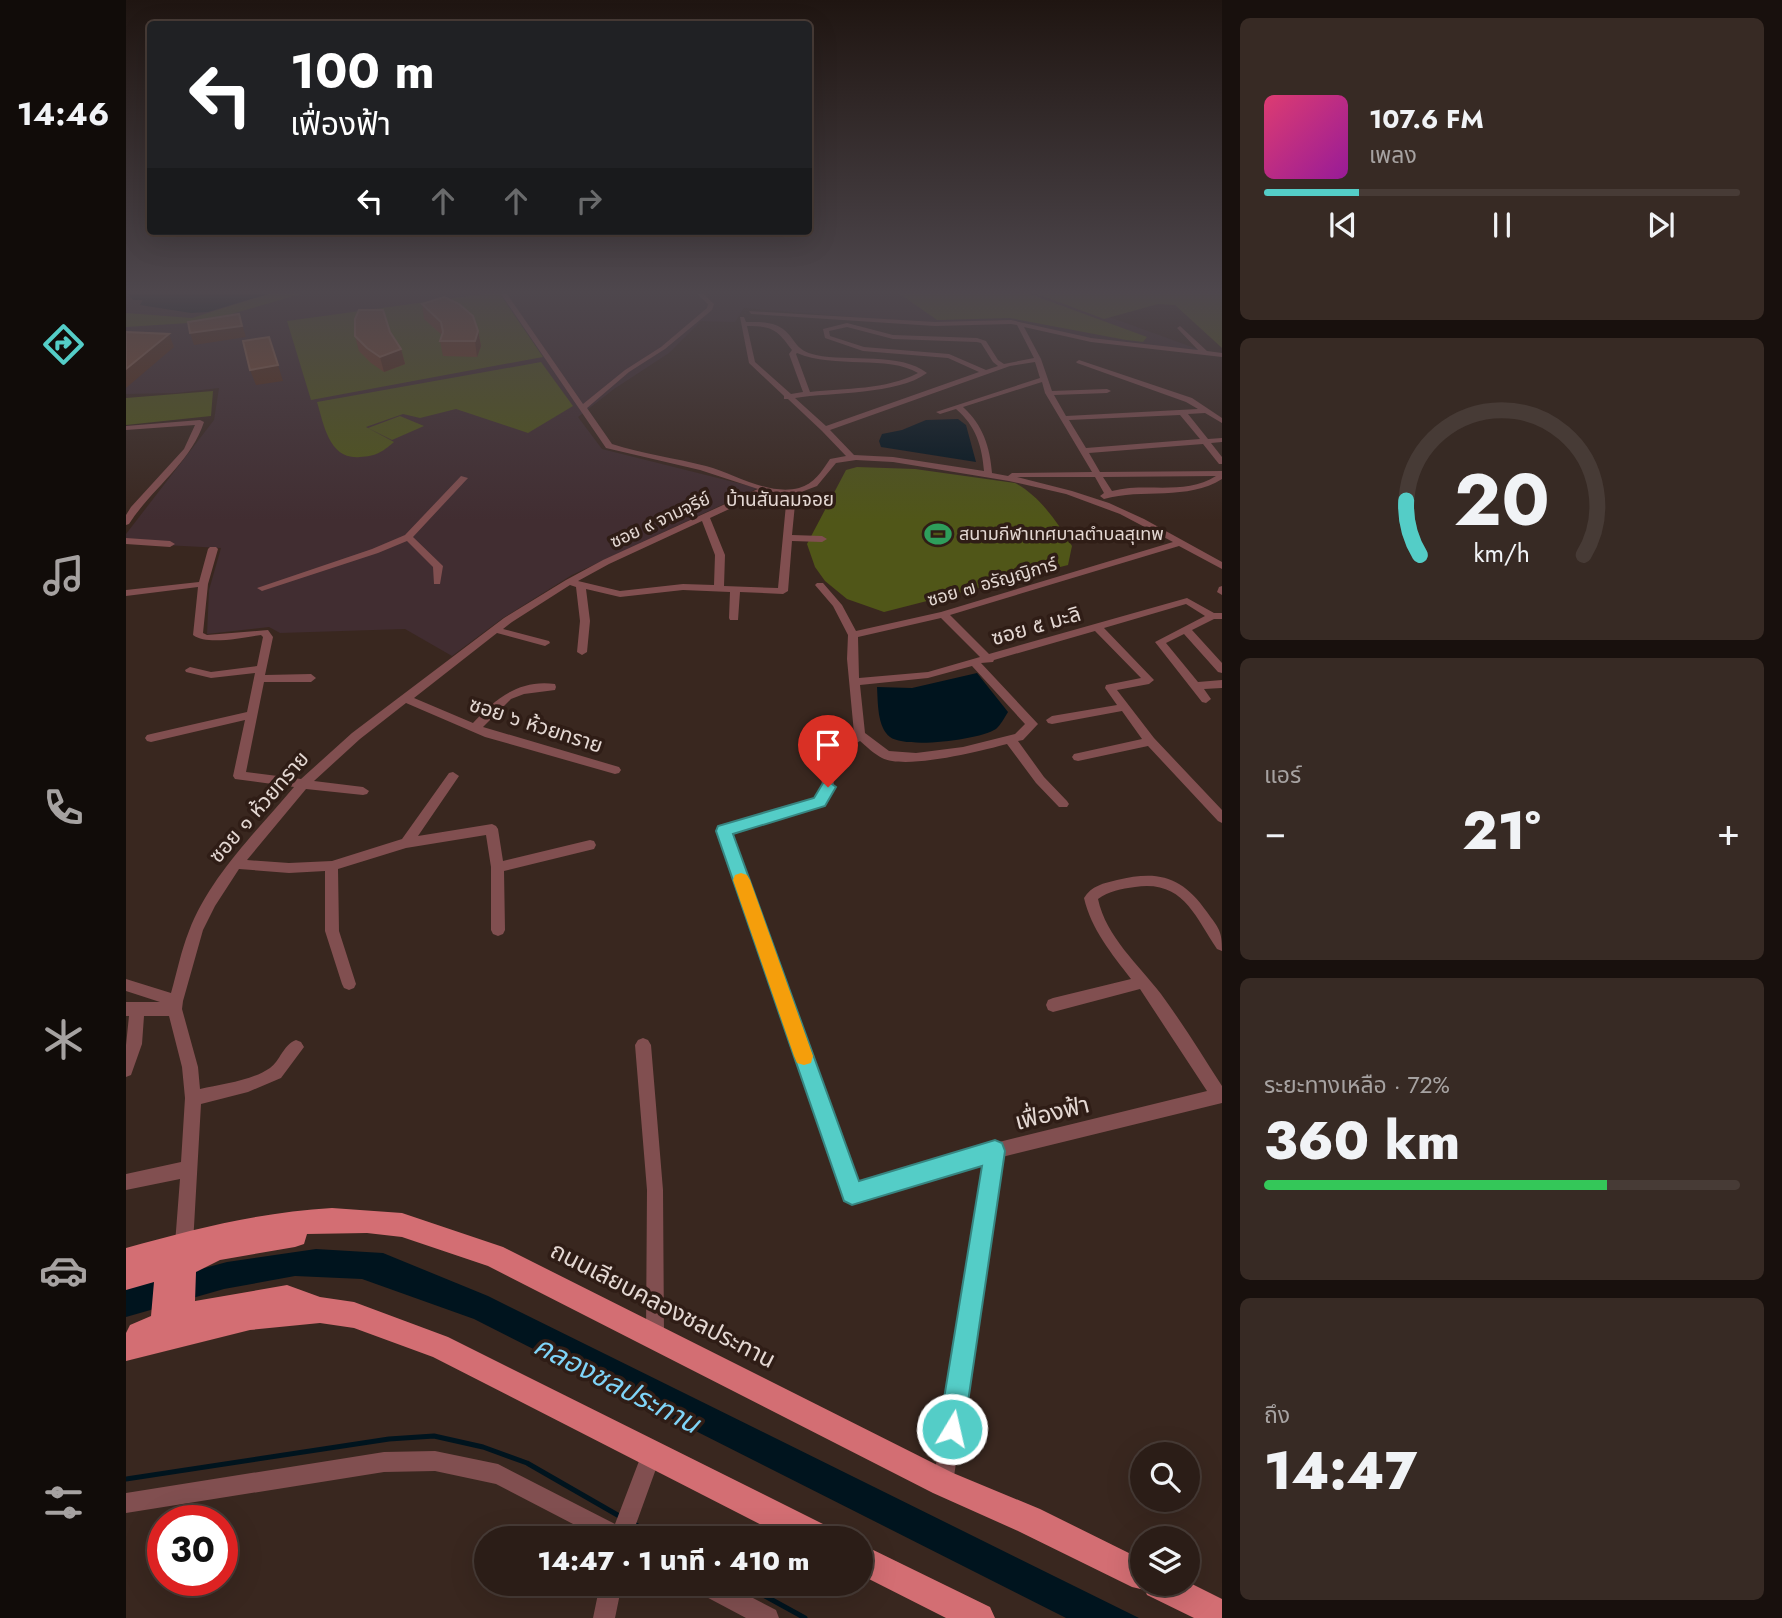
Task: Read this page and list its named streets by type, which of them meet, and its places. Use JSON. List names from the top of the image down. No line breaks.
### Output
{"streets":{"main road":["ถนนเลียบคลองชลประทาน"],"street":["ซอย ๙ จามจุรีย์","ซอย ๗ อรัญญิการ์","ซอย ๕ มะลิ","ซอย ๖ ห้วยทราย","ซอย ๑ ห้วยทราย","เฟื่องฟ้า"]},"crossings":[["ซอย ๙ จามจุรีย์","ซอย ๑ ห้วยทราย"],["ซอย ๖ ห้วยทราย","ซอย ๑ ห้วยทราย"]],"districts":["บ้านสันลมจอย"],"water":["คลองชลประทาน"],"places":{"sports":["สนามกีฬาเทศบาลตำบลสุเทพ"]},"page":{"tabs":"14:46","turn":["100 m","เฟื่องฟ้า"],"song":["107.6 FM","เพลง"],"tile":["แอร์",["ระยะทางเหลือ · 72%","360 km"],["ถึง","14:47"]],"heat":["−","21°","+"],"limit":"30","trip":"14:47 · 1 นาที · 410 m","gauge":["20","km/h"]}}
